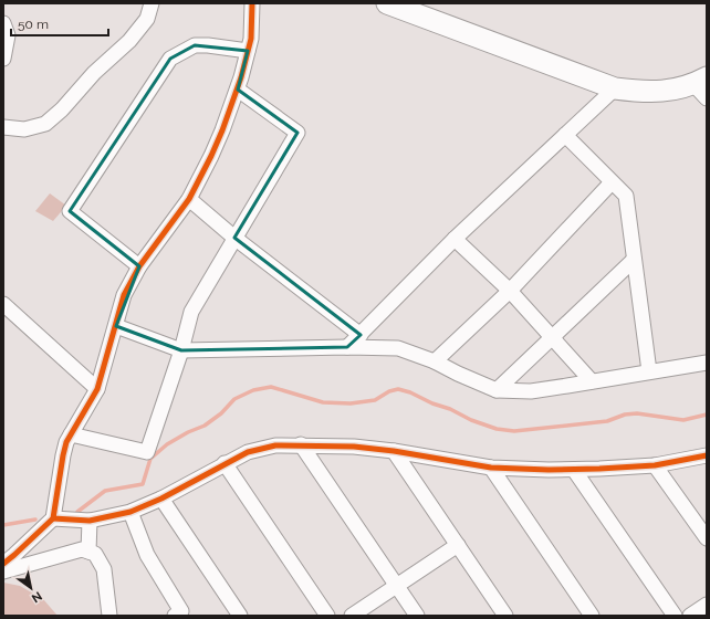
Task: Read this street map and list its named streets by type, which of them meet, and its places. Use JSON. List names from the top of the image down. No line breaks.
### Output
{"scale_bar":"50 m","north":"bottom right"}
